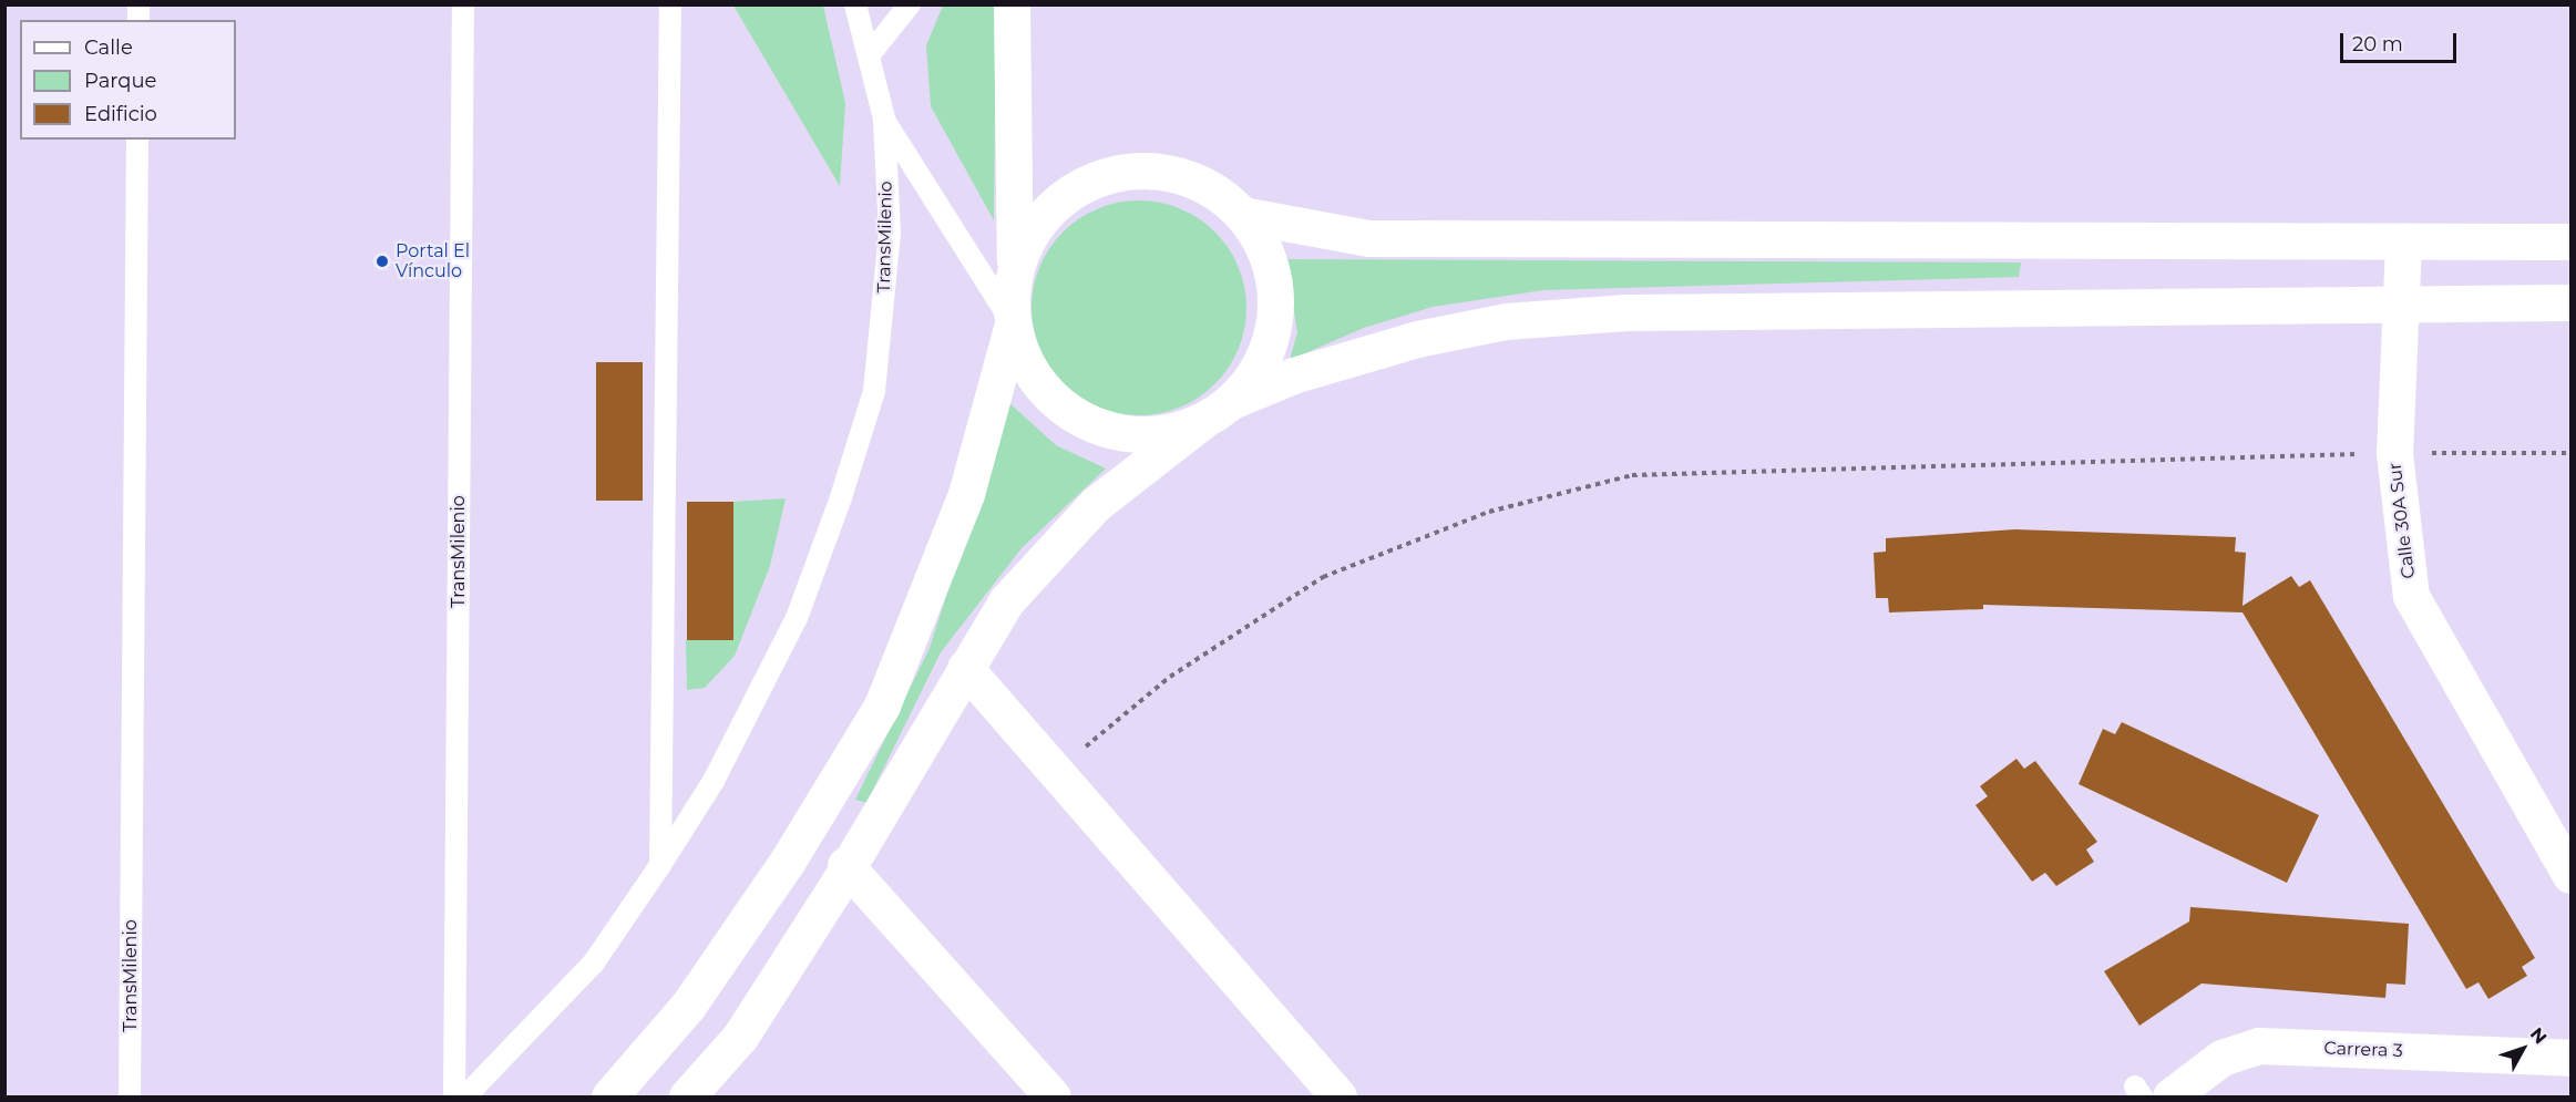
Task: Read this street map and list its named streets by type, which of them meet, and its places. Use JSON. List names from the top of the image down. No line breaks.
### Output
{"streets":{"street":["Calle 30A Sur","Carrera 3"],"lane":["TransMilenio"]},"places":["Portal El Vínculo"],"legend":["Calle","Parque","Edificio"],"scale_bar":"20 m","north":"top right"}
